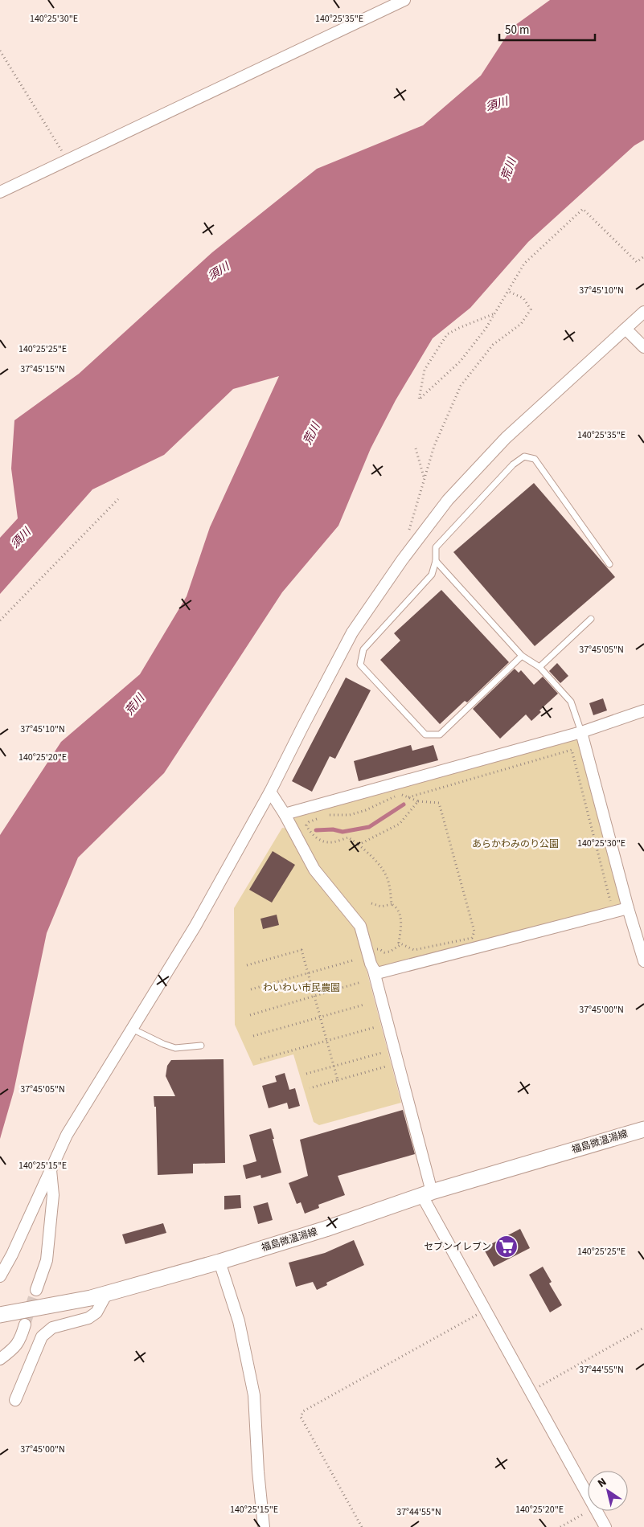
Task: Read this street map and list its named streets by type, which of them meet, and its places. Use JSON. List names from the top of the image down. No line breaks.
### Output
{"streets":{"main road":["福島微温湯線"]},"water":["須川","荒川"],"parks":["あらかわみのり公園","わいわい市民農園"],"places":{"supermarket":["セブンイレブン"]},"scale_bar":"50 m","north":"top left","coordinates":["140°25'30\"E","140°25'35\"E","37°45'10\"N","140°25'25\"E","37°45'15\"N","37°45'05\"N","140°25'20\"E","37°45'00\"N","140°25'15\"E","37°44'55\"N"]}
